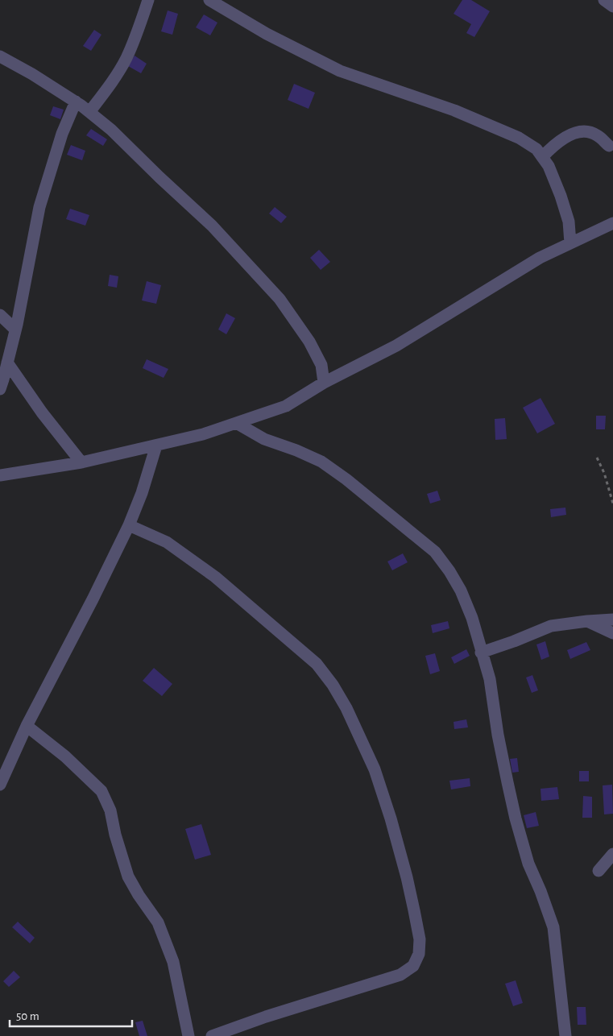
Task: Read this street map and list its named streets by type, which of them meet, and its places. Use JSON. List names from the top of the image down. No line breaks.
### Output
{"scale_bar":"50 m"}
